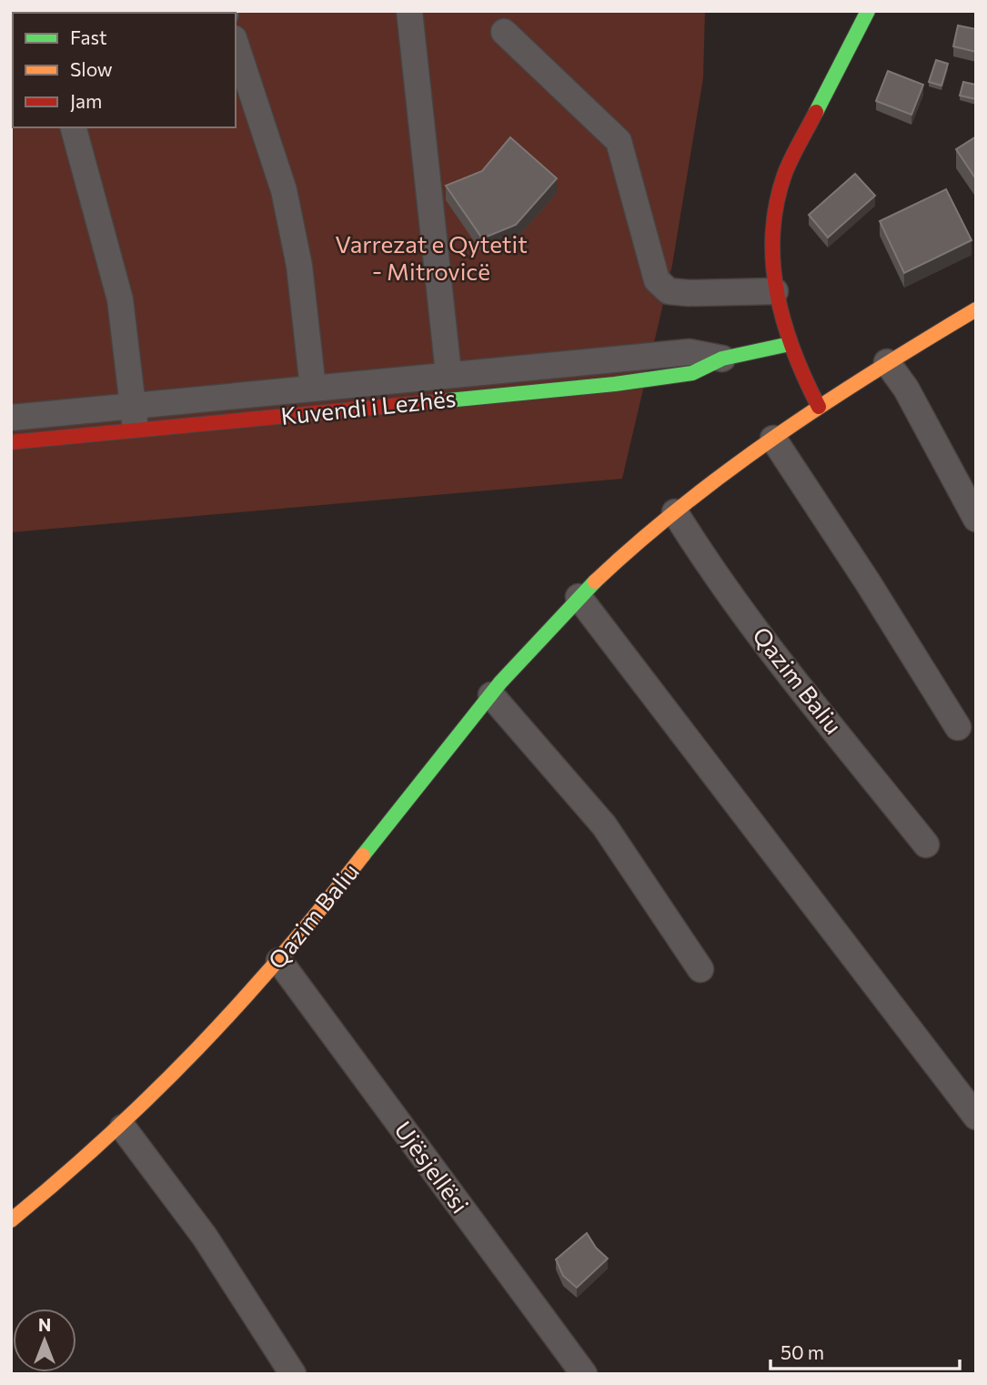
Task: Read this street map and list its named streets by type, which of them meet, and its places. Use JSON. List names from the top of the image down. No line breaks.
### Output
{"streets":{"main road":["Kuvendi i Lezhës","Qazim Baliu"],"street":["Ujësjellësi"]},"crossings":[["Qazim Baliu","Ujësjellësi"]],"parks":["Varrezat e Qytetit - Mitrovicë"],"legend":["Fast","Slow","Jam"],"scale_bar":"50 m","north":"top"}
